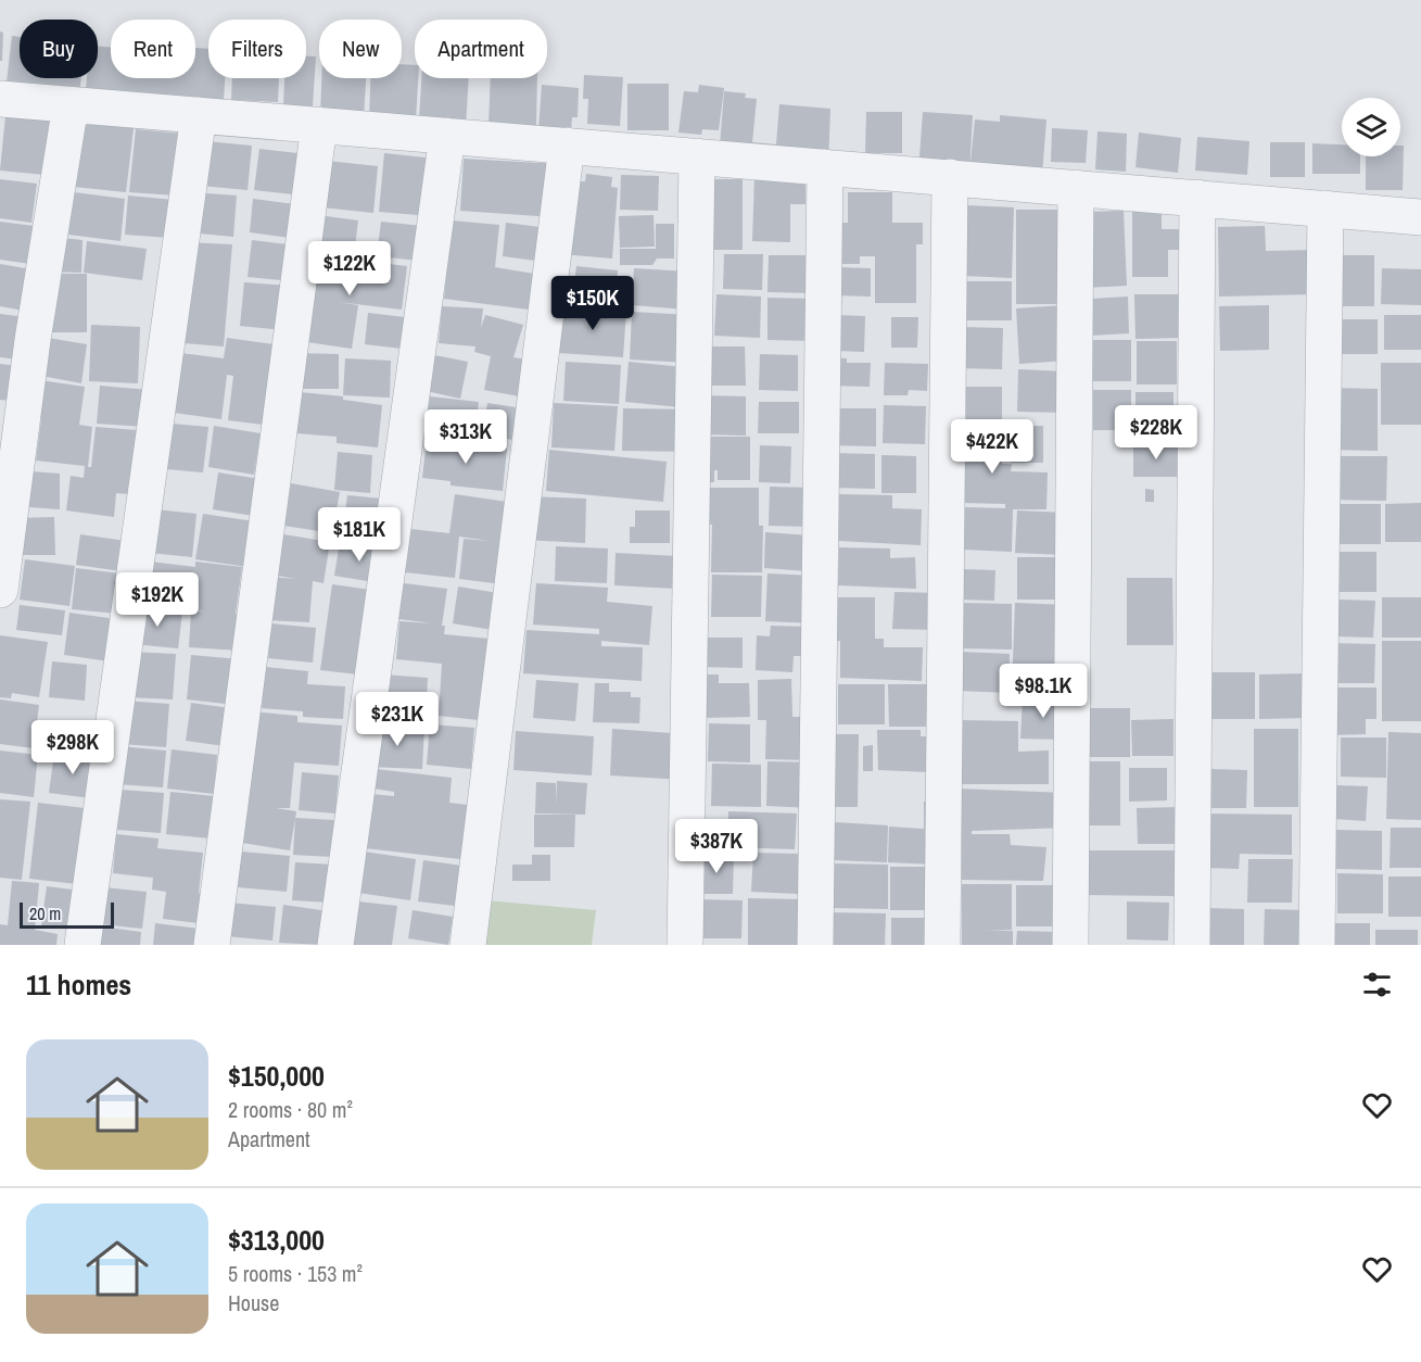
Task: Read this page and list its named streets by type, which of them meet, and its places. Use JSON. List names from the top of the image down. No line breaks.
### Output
{"scale_bar":"20 m","page":{"chip":["Buy","Rent","Filters","New","Apartment"],"price":["$122K","$150K","$228K","$313K","$422K","$181K","$192K","$98.1K","$231K","$298K","$387K"],"scale":"20 m","heading":"11 homes","list":[{"name":"$150,000","note":"2 rooms · 80 m² · Apartment"},{"name":"$313,000","note":"5 rooms · 153 m² · House"}]}}
